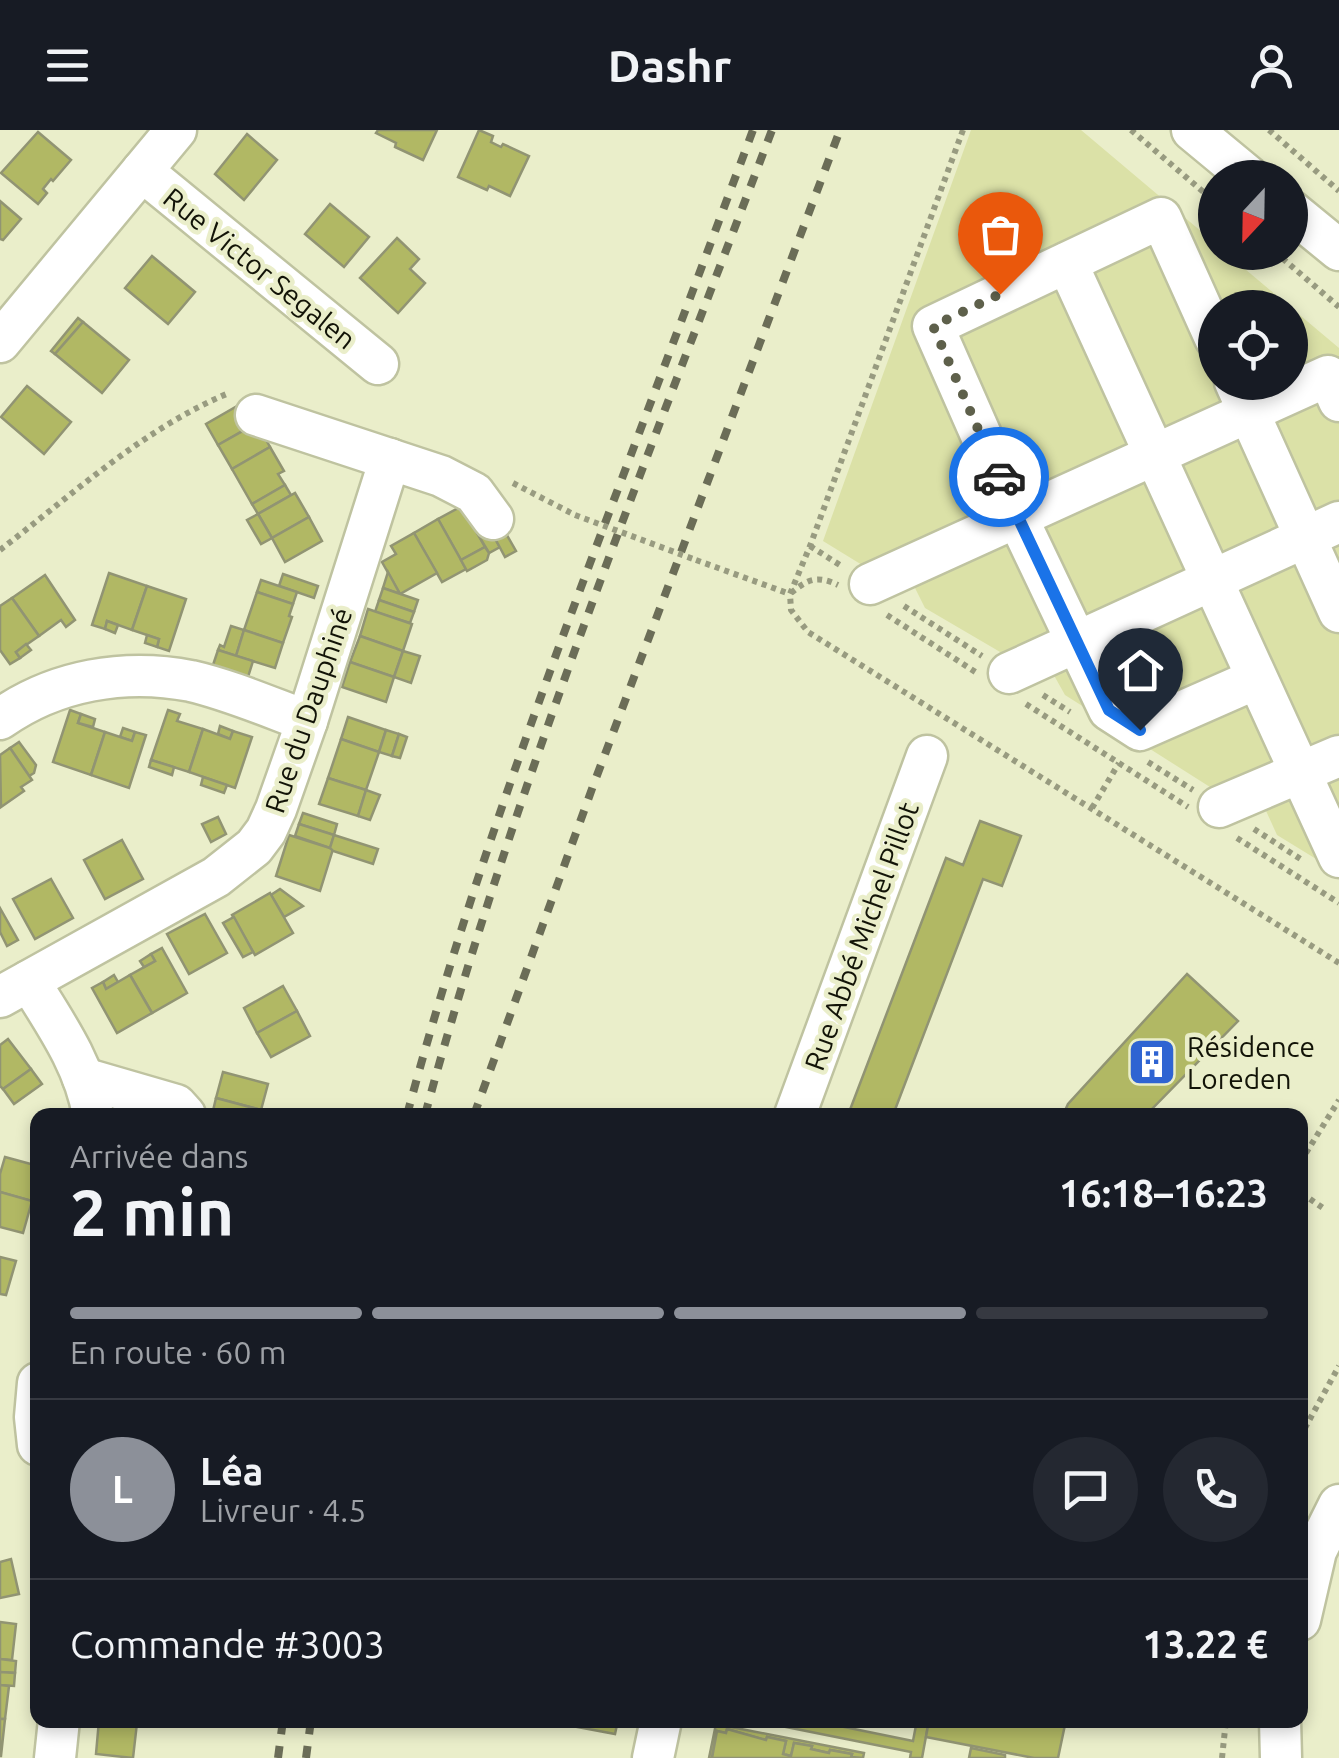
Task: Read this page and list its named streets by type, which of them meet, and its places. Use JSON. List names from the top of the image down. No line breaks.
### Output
{"streets":{"street":["Rue Victor Segalen","Rue du Dauphiné","Rue Abbé Michel Pillot"]},"places":{"building":["Résidence Loreden"]},"north":"bottom","page":{"header":"Dashr","heading":["2 min","Arrivée dans","16:18–16:23"],"panel":["Léa","Livreur · 4.5","Commande #3003","13.22 €"],"bar":"En route · 60 m","round":"L"}}
